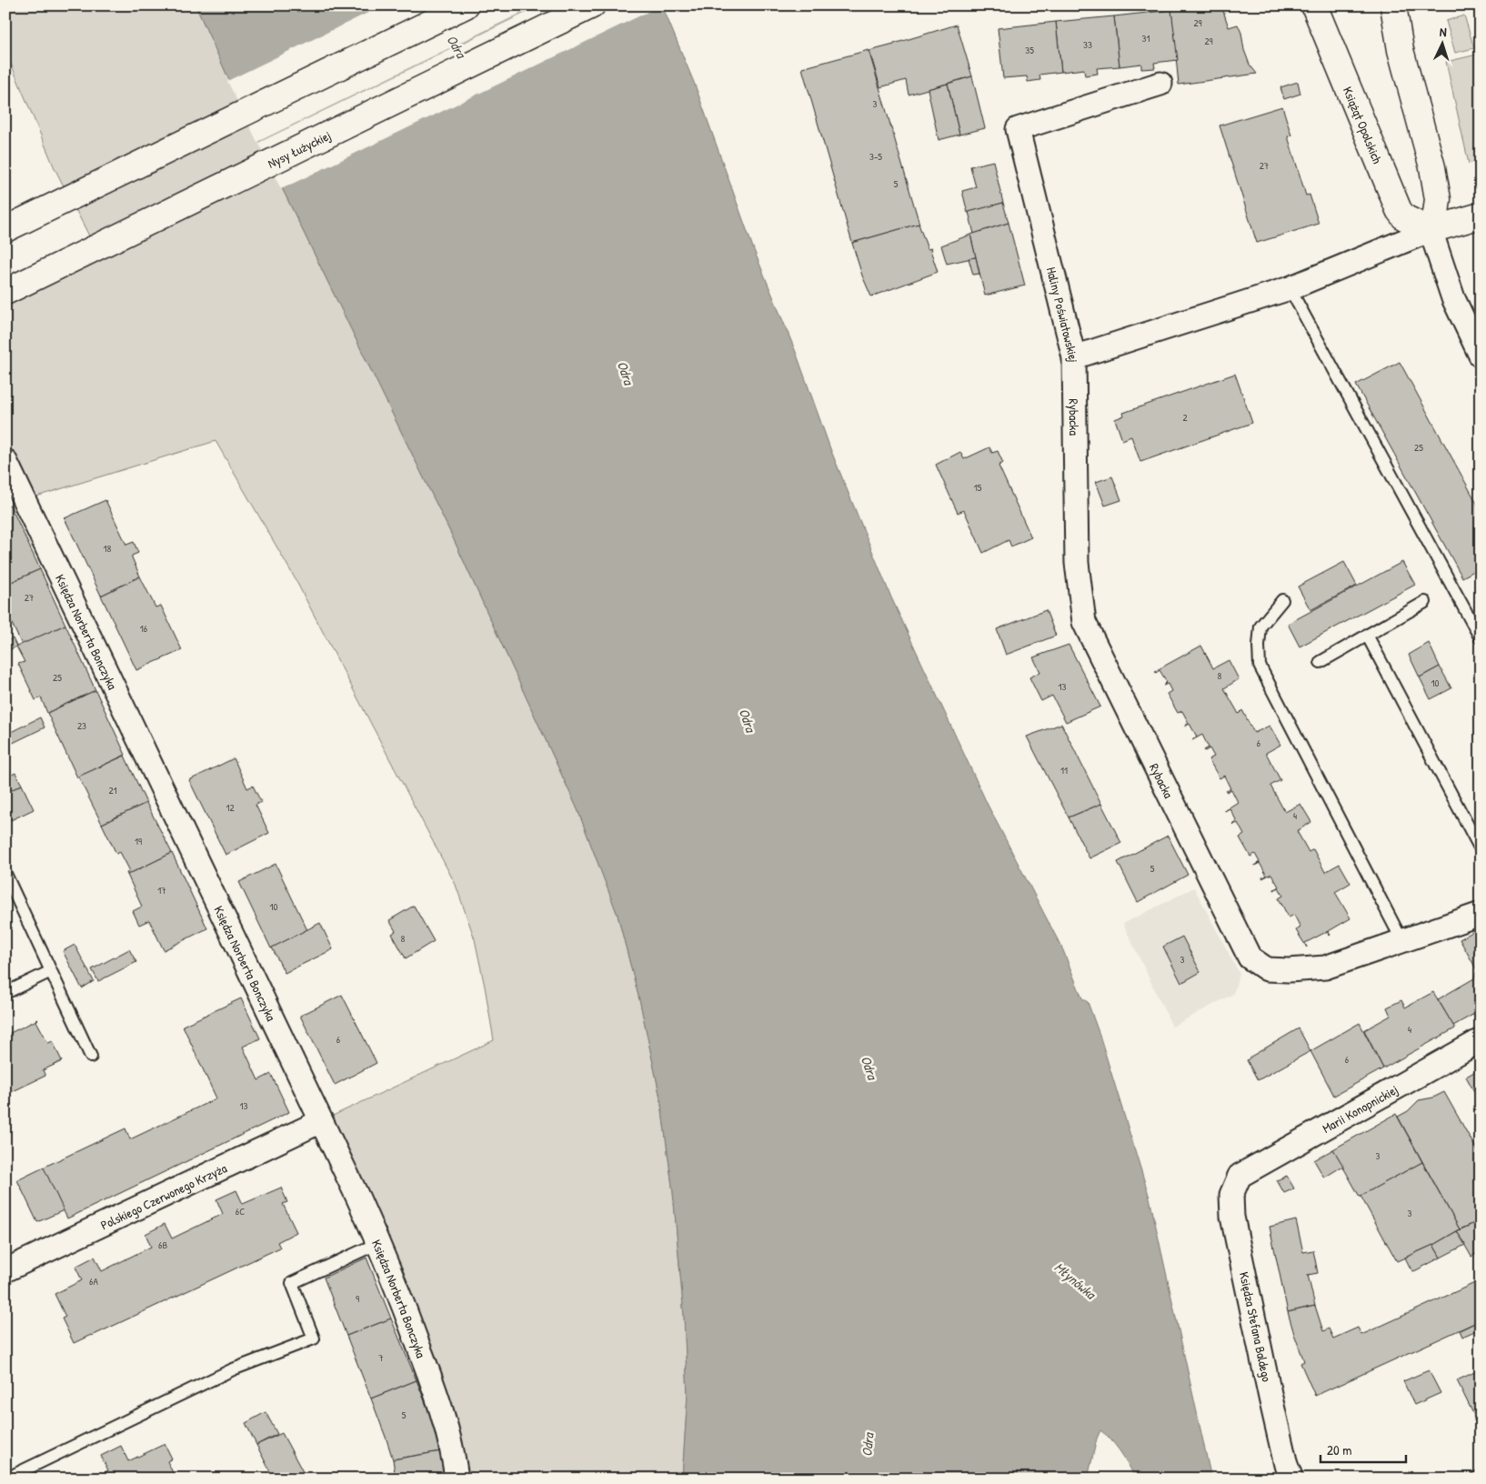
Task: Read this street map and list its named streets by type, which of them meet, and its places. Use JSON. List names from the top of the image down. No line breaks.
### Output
{"streets":{"main road":["Książąt Opolskich","Nysy Łużyckiej"],"street":["Haliny Poświatowskiej","Rybacka","Księdza Norberta Bonczyka","Marii Konopnickiej","Polskiego Czerwonego Krzyża","Księdza Stefana Baldego"]},"crossings":[["Książąt Opolskich","Haliny Poświatowskiej"],["Haliny Poświatowskiej","Rybacka"],["Księdza Norberta Bonczyka","Polskiego Czerwonego Krzyża"],["Marii Konopnickiej","Księdza Stefana Baldego"]],"water":["Odra","Młynówka"],"house_numbers":["29","31","29","33","35","3","3-5","27","5","2","25","15","18","27","16","8","25","10","13","23","6","11","21","12","4","19","5","17","10","8","3","4","6","6","13","3","6C","3","6B","6A","9","7","5"],"scale_bar":"20 m","north":"top"}
